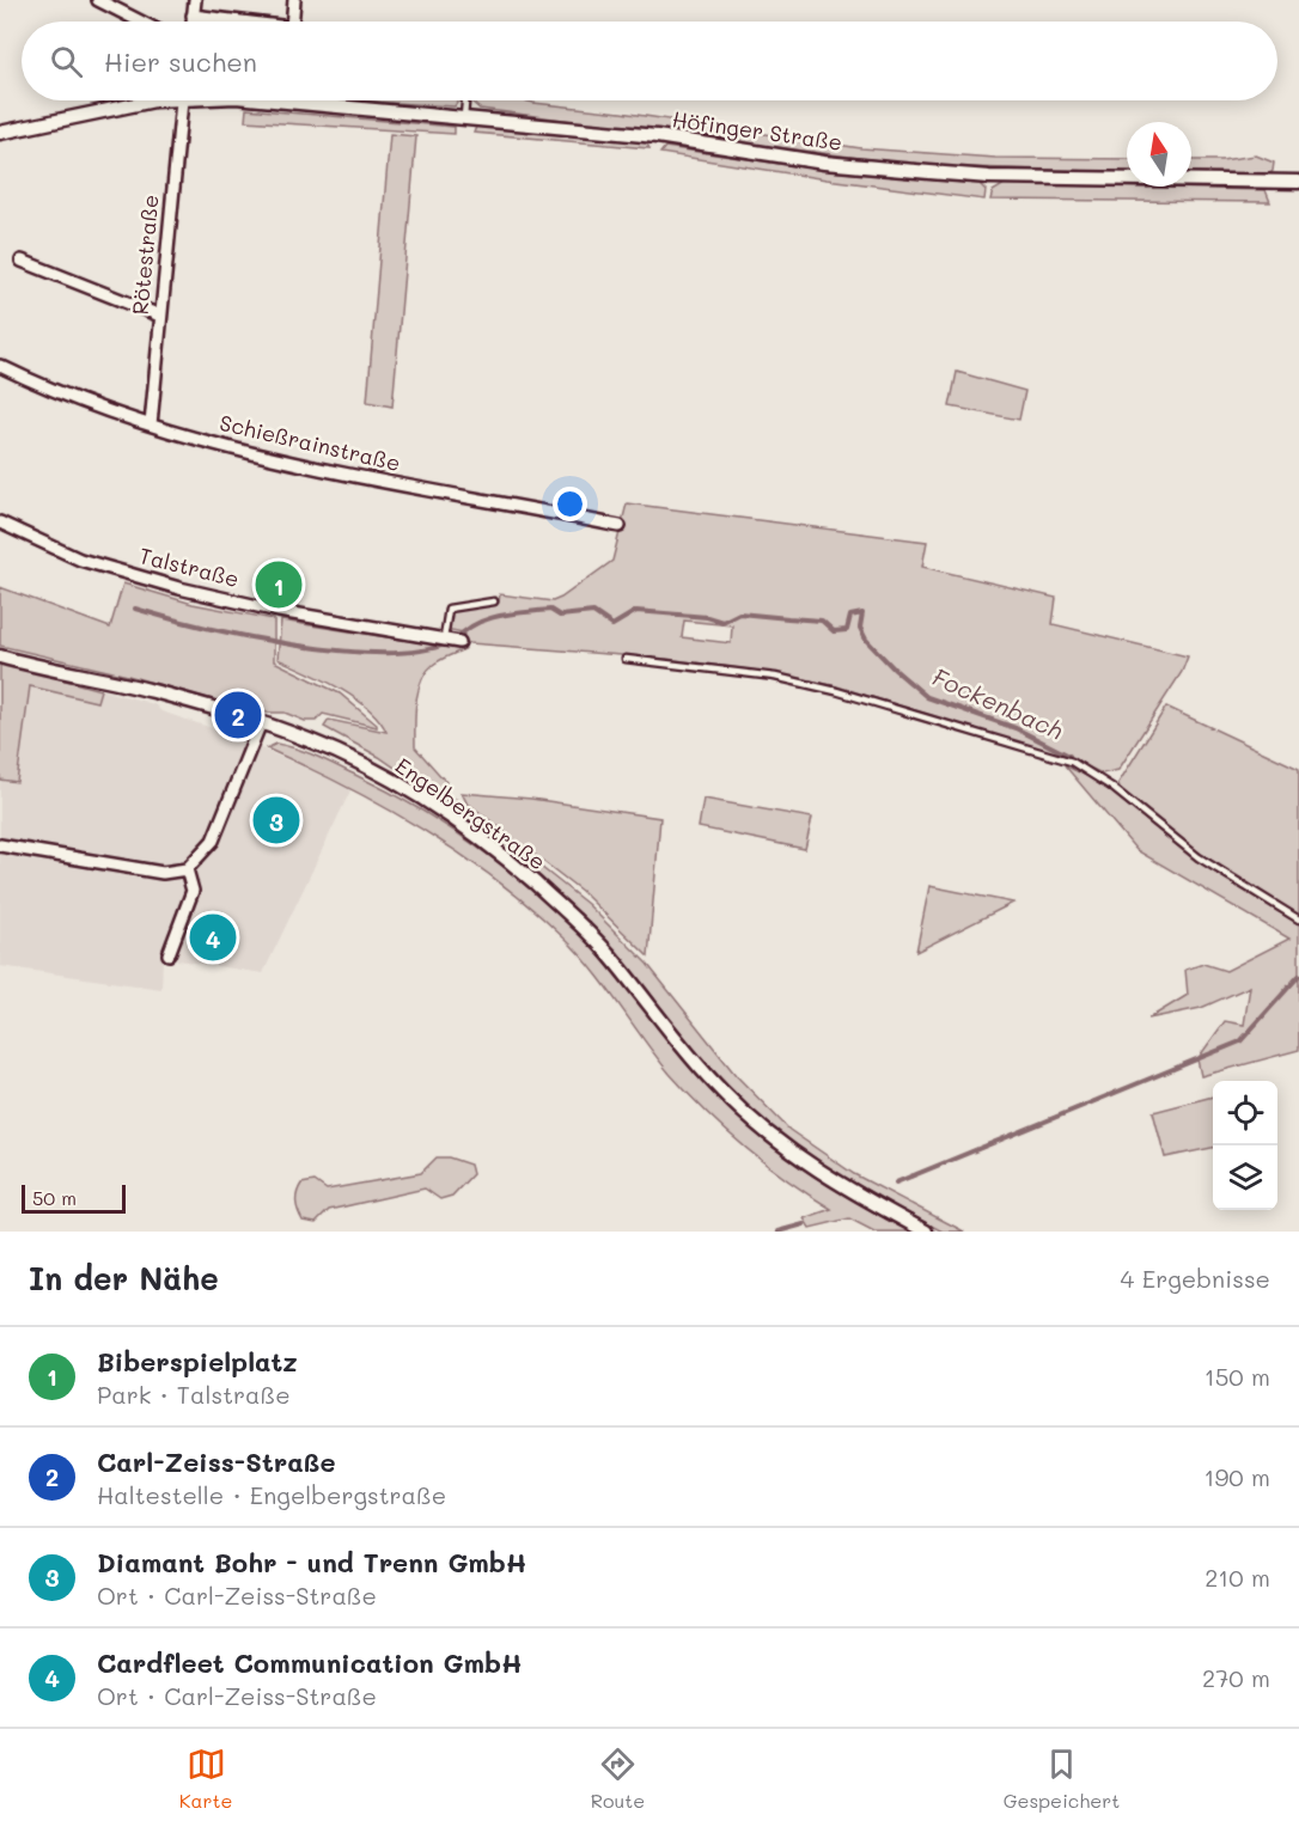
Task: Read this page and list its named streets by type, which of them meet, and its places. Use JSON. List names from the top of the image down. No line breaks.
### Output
{"streets":{"street":["Höfinger Straße","Rötestraße","Schießrainstraße","Talstraße","Engelbergstraße"]},"crossings":[["Rötestraße","Schießrainstraße"]],"water":["Fockenbach"],"scale_bar":"50 m","north":"top","page":{"search":"Hier suchen","pins":["1","2","3","4"],"scale":"50 m","heading":["In der Nähe","4 Ergebnisse"],"list":[{"mark":"1","name":"Biberspielplatz","note":"Park · Talstraße","value":"150 m"},{"mark":"2","name":"Carl-Zeiss-Straße","note":"Haltestelle · Engelbergstraße","value":"190 m"},{"mark":"3","name":"Diamant Bohr - und Trenn GmbH","note":"Ort · Carl-Zeiss-Straße","value":"210 m"},{"mark":"4","name":"Cardfleet Communication GmbH","note":"Ort · Carl-Zeiss-Straße","value":"270 m"}],"nav":["Karte","Route","Gespeichert"]}}
